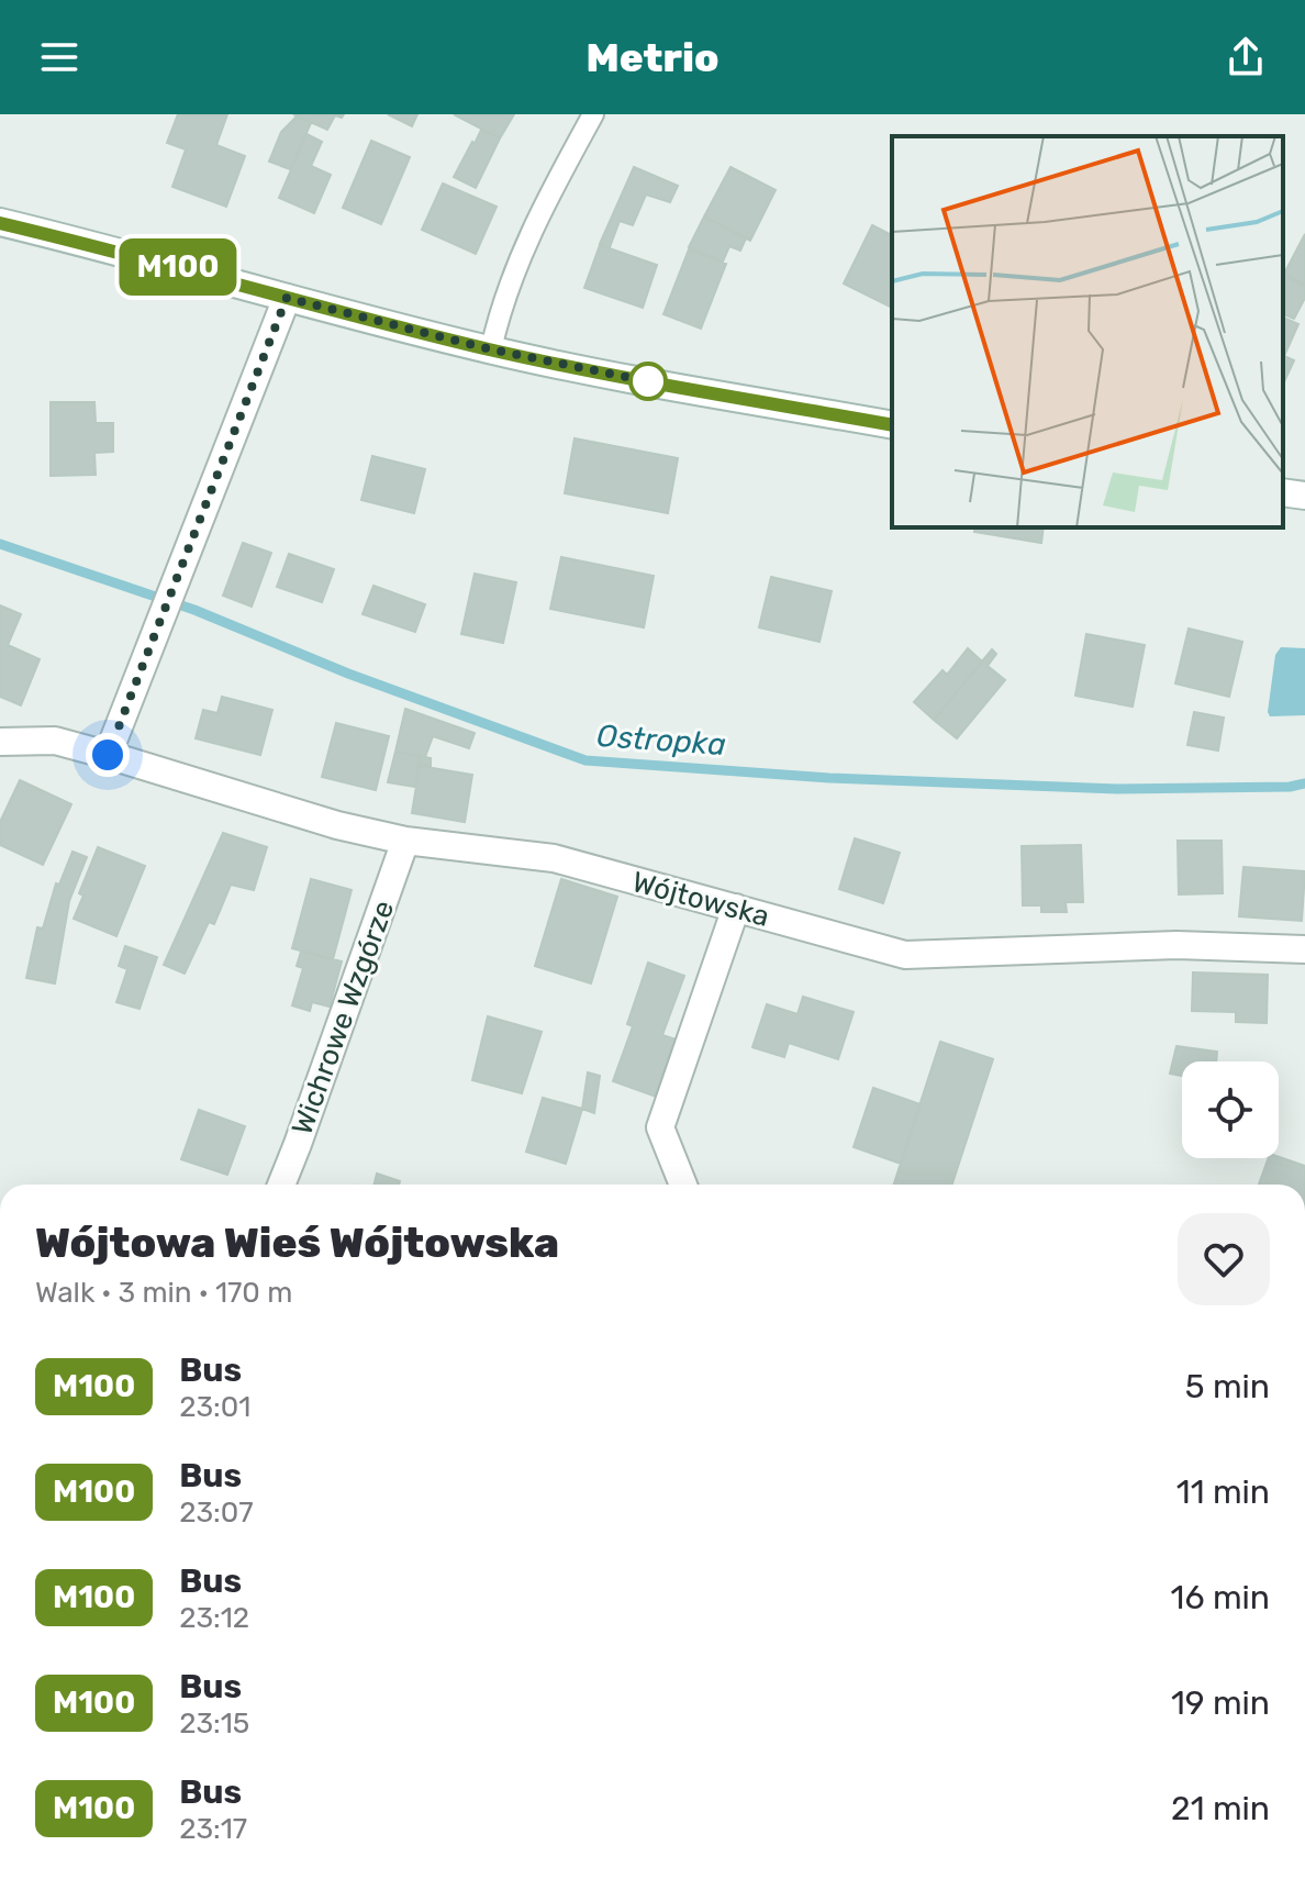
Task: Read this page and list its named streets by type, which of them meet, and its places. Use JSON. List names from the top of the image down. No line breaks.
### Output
{"streets":{"street":["Wójtowska","Wichrowe Wzgórze"]},"crossings":[["Wójtowska","Wichrowe Wzgórze"]],"water":["Ostropka"],"lines":["bus line M100"],"page":{"header":"Metrio","on_map":"M100","heading":["Wójtowa Wieś Wójtowska","Walk · 3 min · 170 m"],"list":[{"mark":"M100","name":"Bus","note":"23:01","value":"5 min"},{"mark":"M100","name":"Bus","note":"23:07","value":"11 min"},{"mark":"M100","name":"Bus","note":"23:12","value":"16 min"},{"mark":"M100","name":"Bus","note":"23:15","value":"19 min"},{"mark":"M100","name":"Bus","note":"23:17","value":"21 min"}]}}
